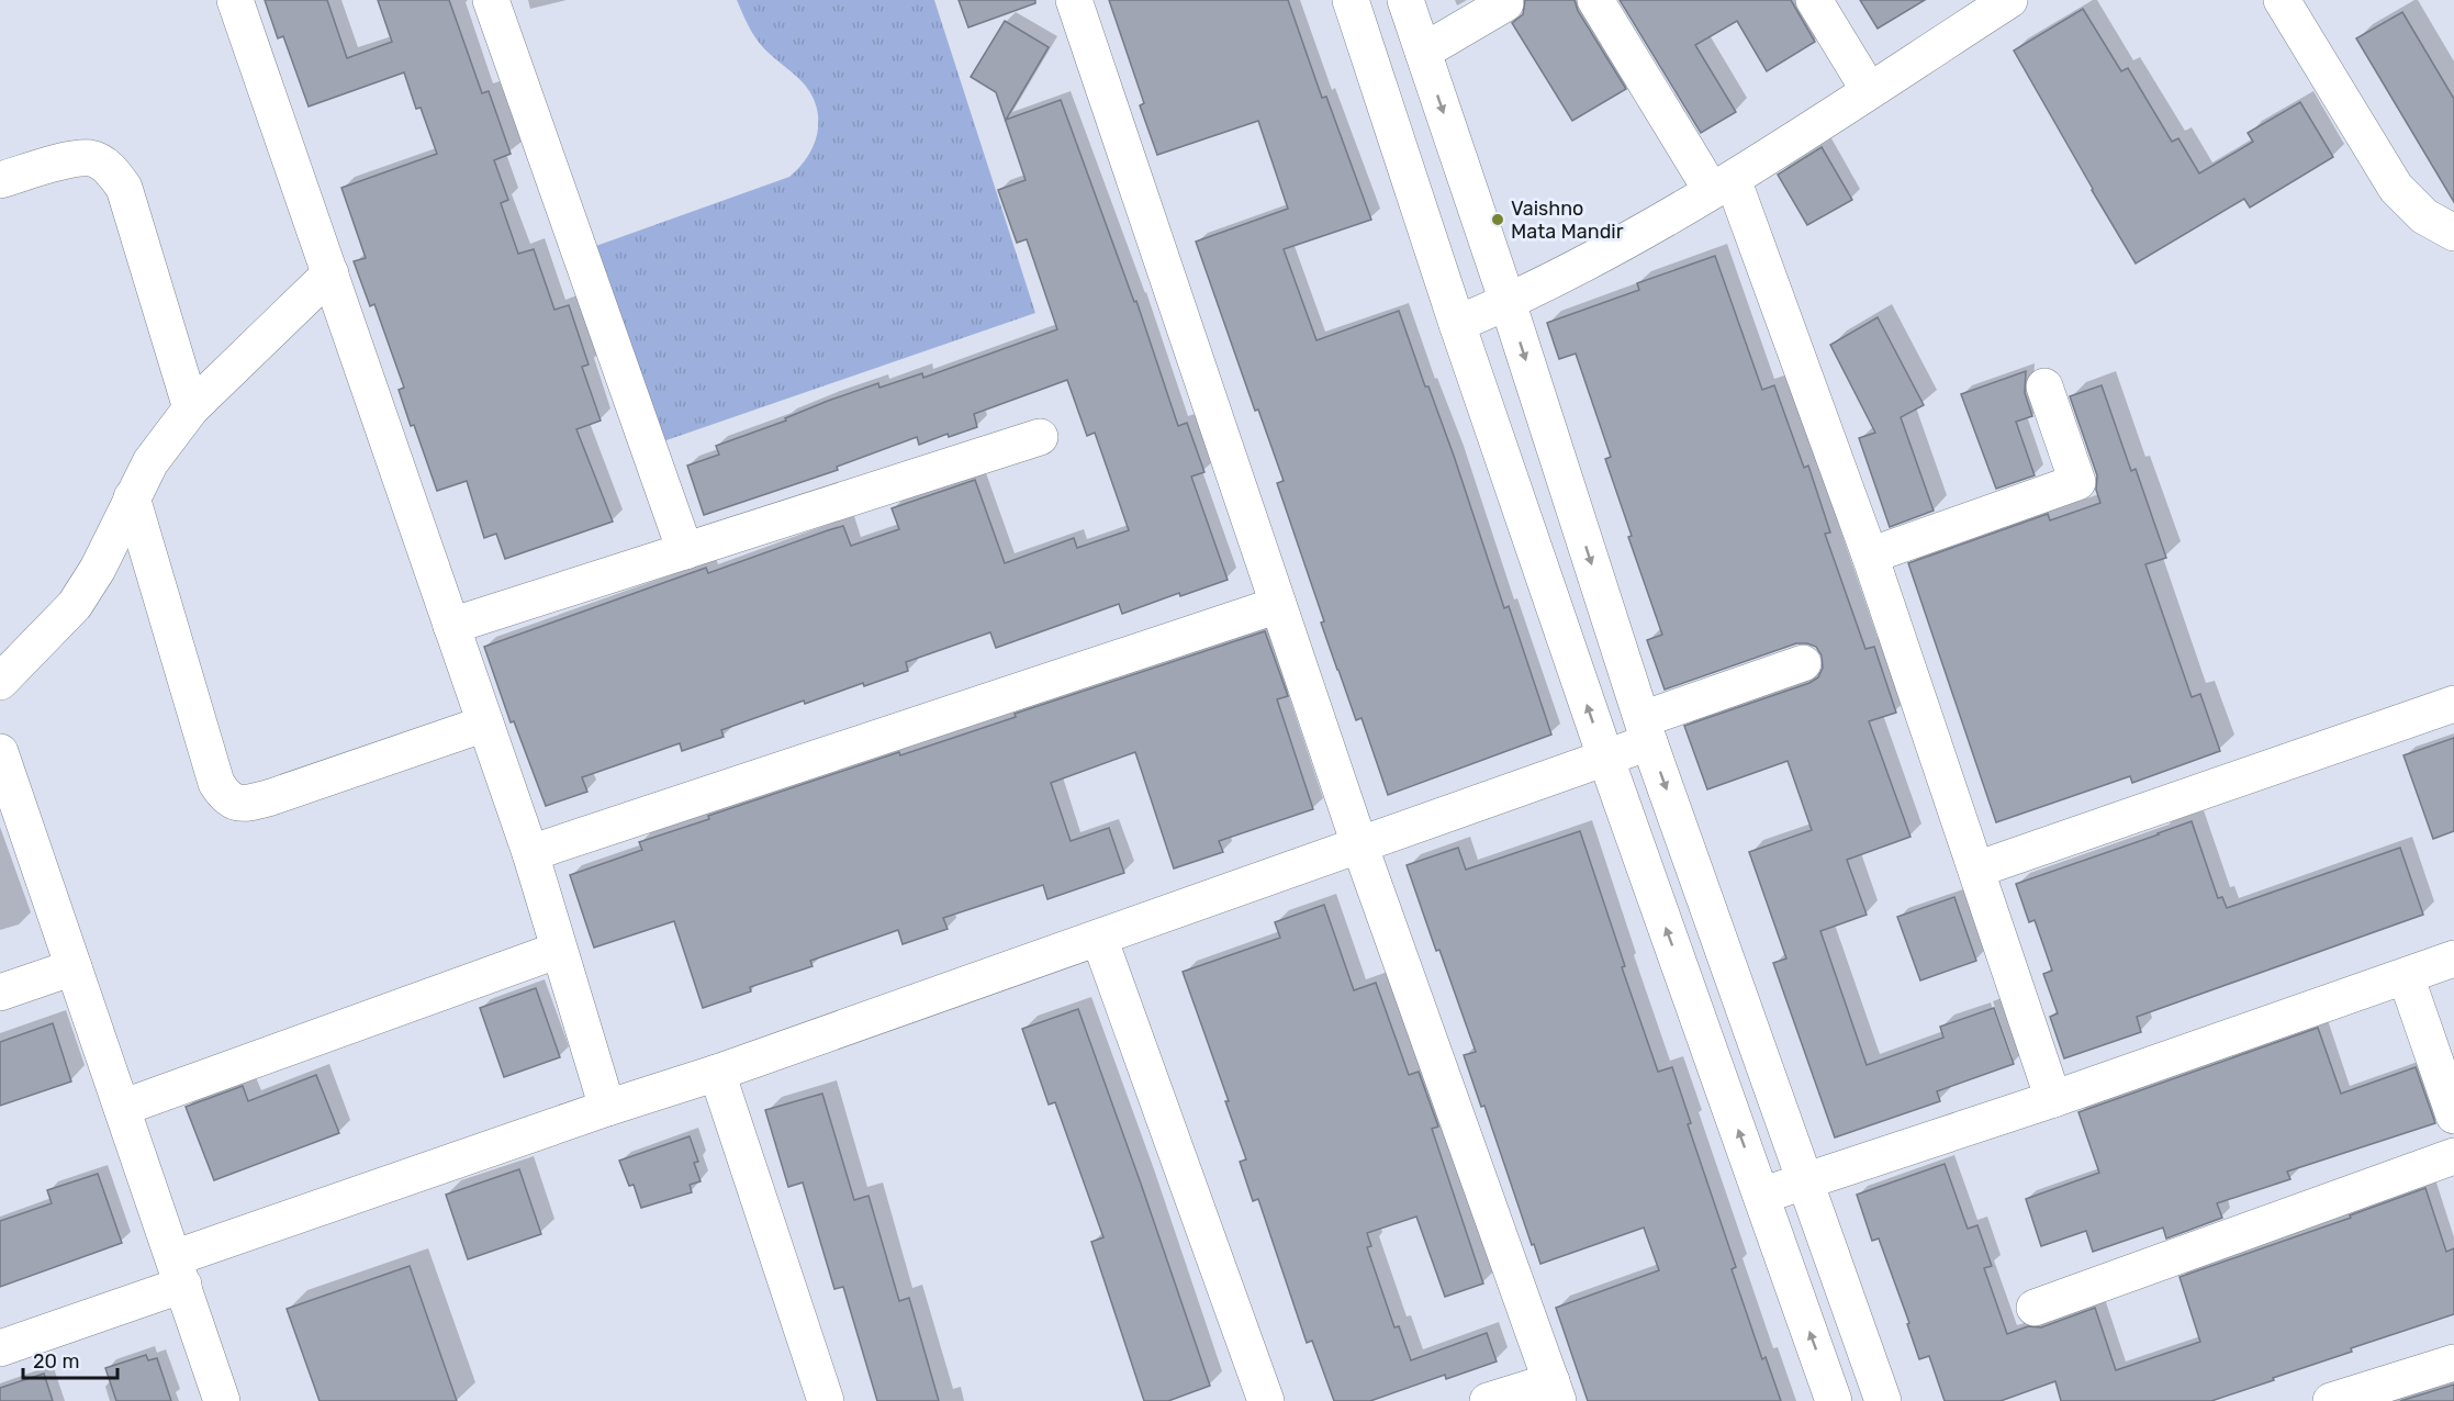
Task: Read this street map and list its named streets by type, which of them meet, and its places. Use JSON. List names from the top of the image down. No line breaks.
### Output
{"places":["Vaishno Mata Mandir"],"scale_bar":"20 m"}
